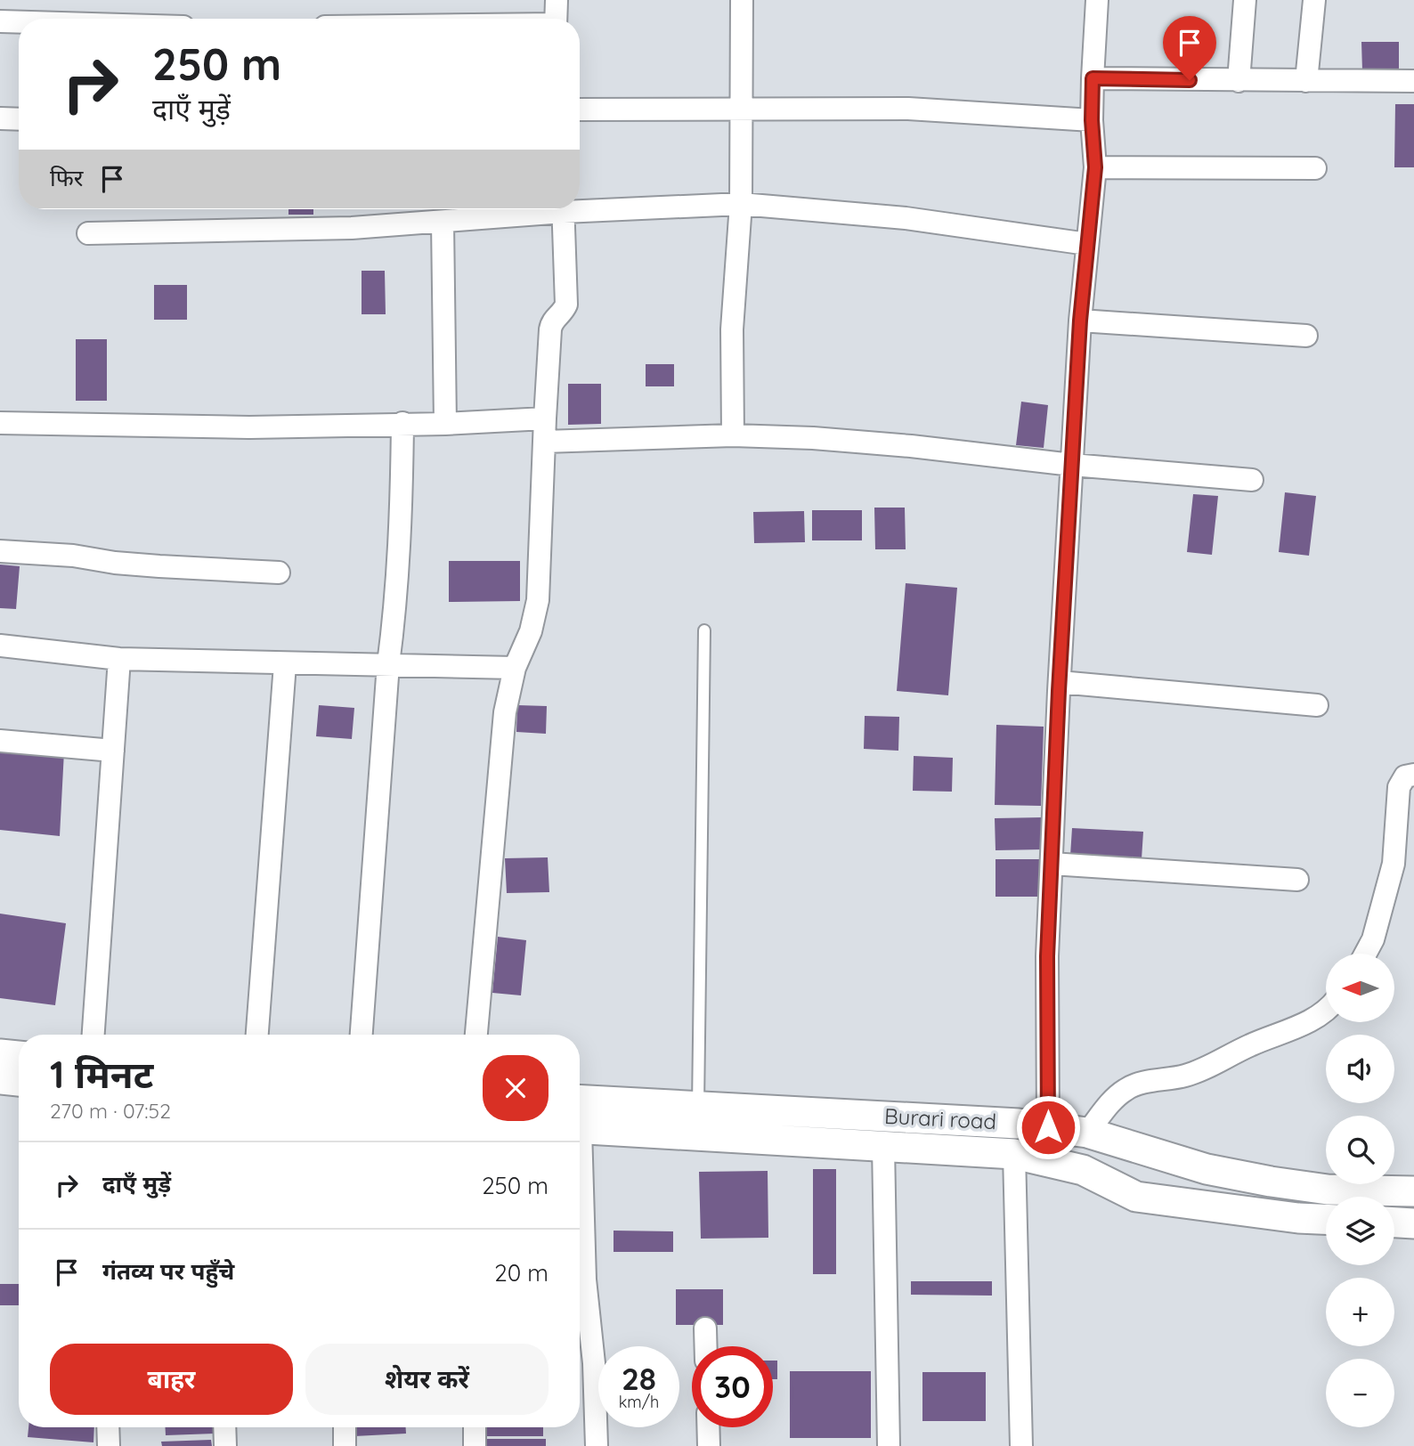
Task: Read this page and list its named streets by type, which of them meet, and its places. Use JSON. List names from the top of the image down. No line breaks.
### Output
{"streets":{"main road":["Burari road"]},"north":"left","page":{"turn":["250 m","दाएँ मुड़ें"],"then":"फिर","map_buttons":["+","−"],"heading":["1 मिनट","270 m · 07:52"],"list":[{"name":"दाएँ मुड़ें","value":"250 m"},{"name":"गंतव्य पर पहुँचे","value":"20 m"}],"buttons":["बाहर","शेयर करें"],"speed":"28 km/h","limit":"30"}}
